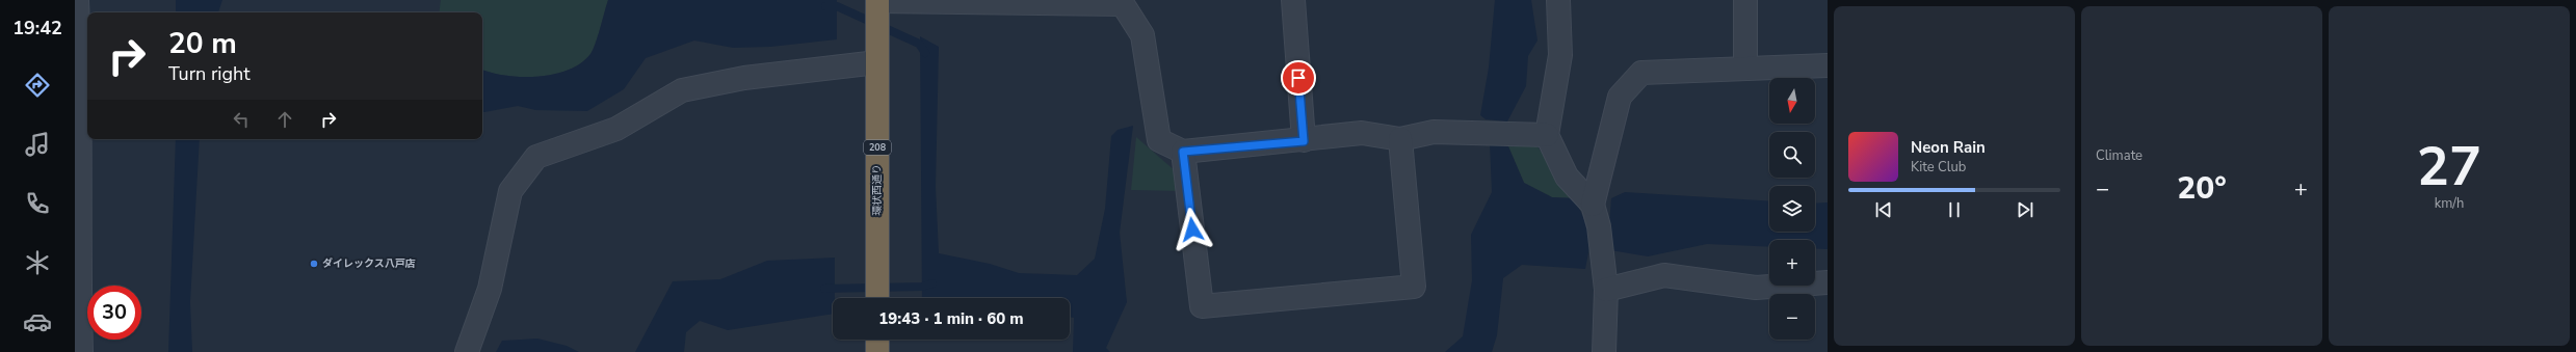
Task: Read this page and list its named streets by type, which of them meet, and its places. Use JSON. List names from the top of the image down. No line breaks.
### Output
{"streets":{"highway":["208","環状西通り"]},"places":["ダイレックス八戸店"],"north":"bottom","page":{"tabs":"19:42","tile":["Climate",["27","km/h"]],"turn":["20 m","Turn right"],"map_buttons":["+","−"],"song":["Neon Rain","Kite Club"],"heat":["−","20°","+"],"limit":"30","trip":"19:43 · 1 min · 60 m"}}
